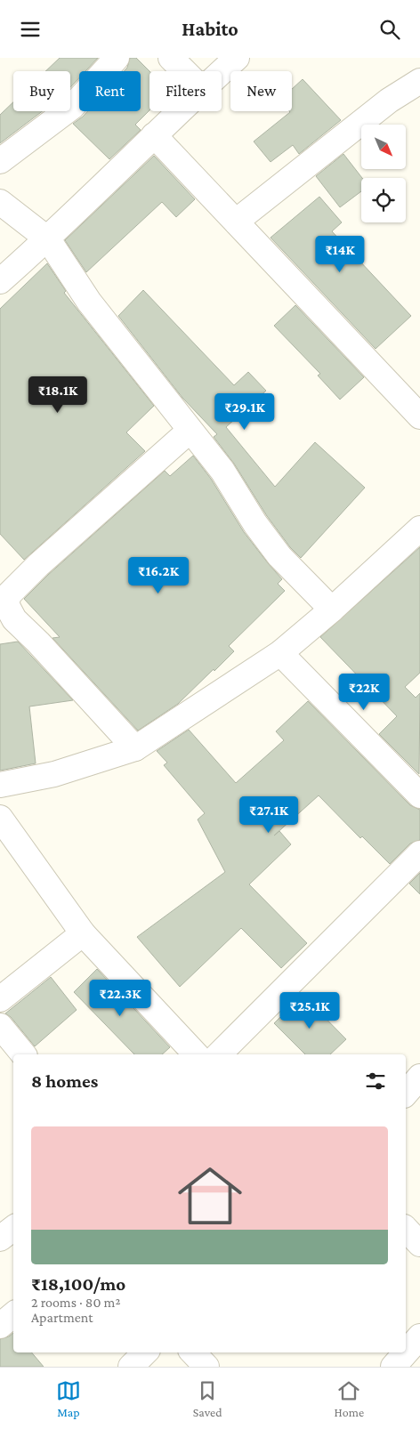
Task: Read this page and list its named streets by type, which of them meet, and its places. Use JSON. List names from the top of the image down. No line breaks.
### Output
{"north":"bottom right","page":{"header":"Habito","chip":["Buy","Rent","Filters","New"],"price":["₹14K","₹18.1K","₹29.1K","₹16.2K","₹22K","₹27.1K","₹22.3K","₹25.1K"],"heading":"8 homes","list":[{"name":"₹18,100/mo","note":"2 rooms · 80 m² · Apartment"}],"tabs":["Map","Saved","Home"]}}
